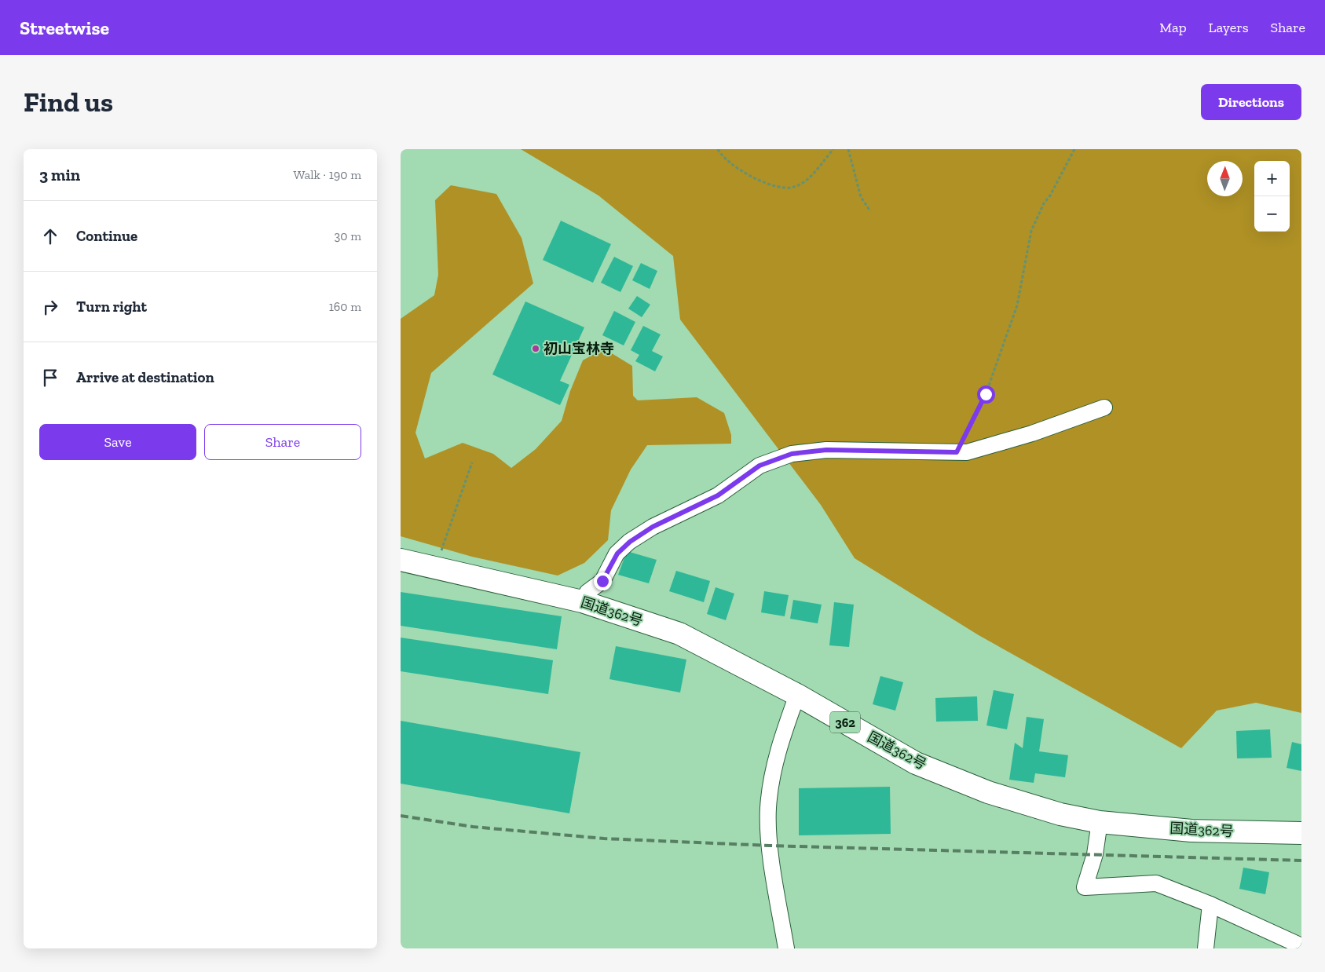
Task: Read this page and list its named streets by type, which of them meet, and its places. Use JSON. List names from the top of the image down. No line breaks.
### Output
{"streets":{"highway":["国道362号","362"]},"places":["初山宝林寺"],"north":"top","page":{"header":"Streetwise","nav":["Map","Layers","Share"],"buttons":["Directions",["Save","Share"]],"title":"Find us","heading":["3 min","Walk · 190 m"],"map_buttons":["+","−"],"list":[["Continue","30 m"],["Turn right","160 m"],"Arrive at destination"]}}
